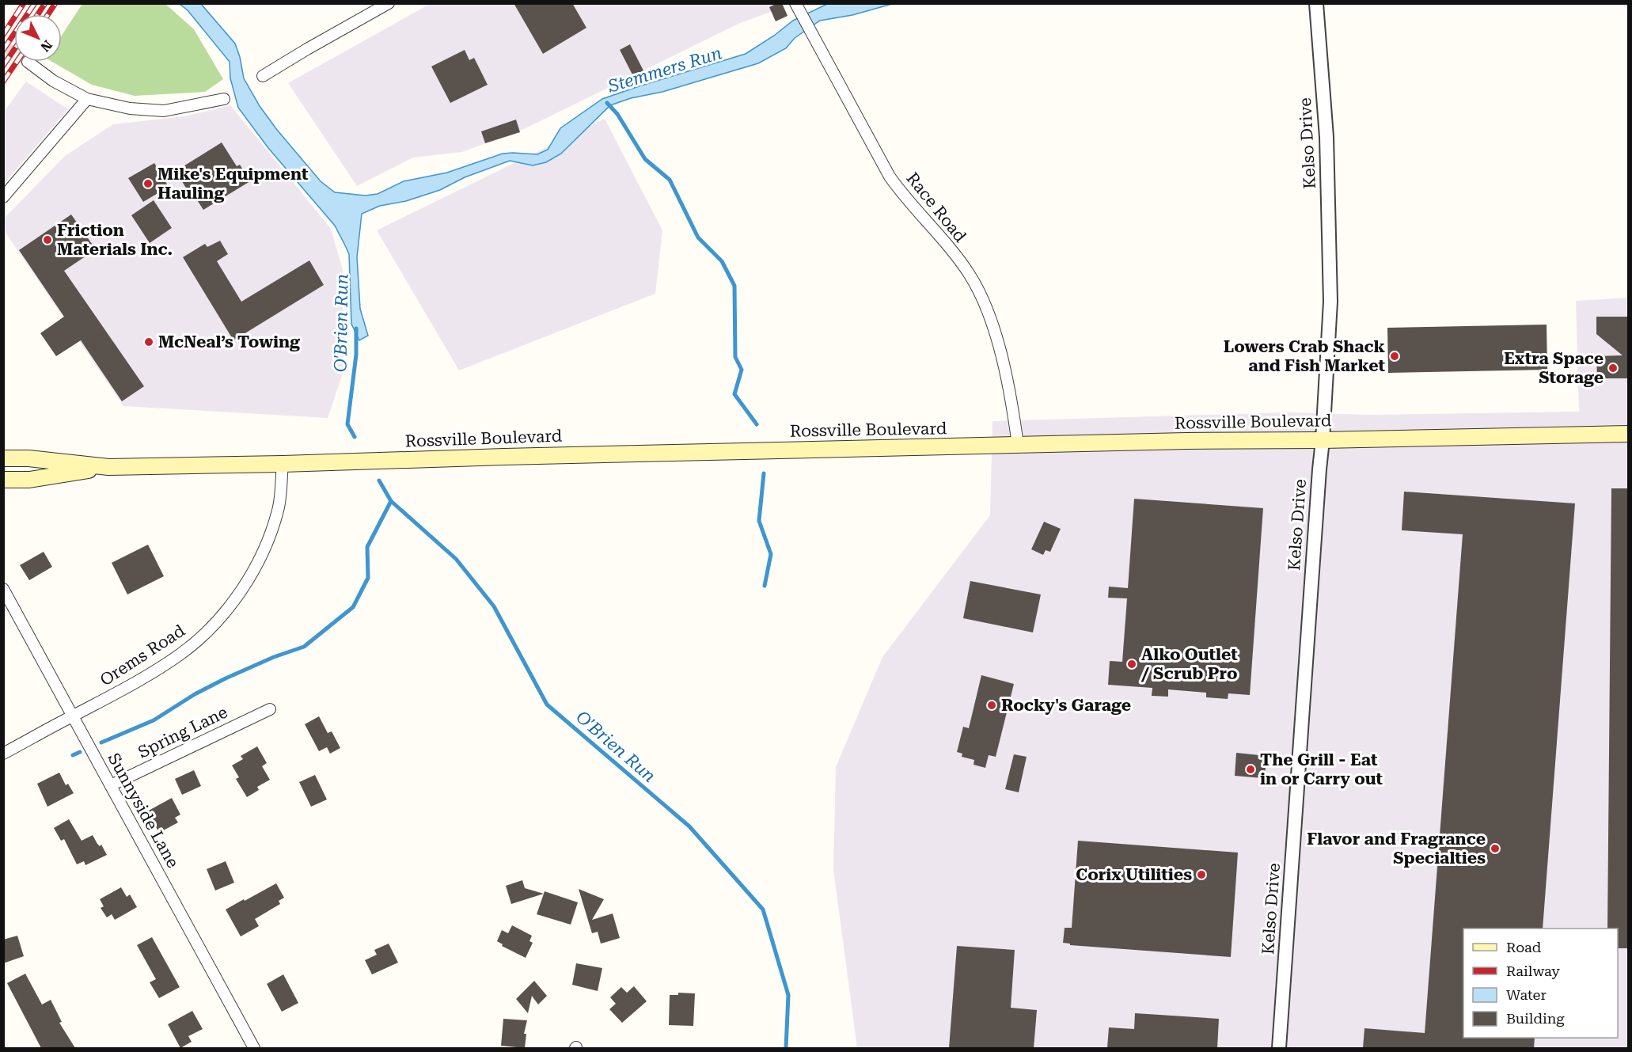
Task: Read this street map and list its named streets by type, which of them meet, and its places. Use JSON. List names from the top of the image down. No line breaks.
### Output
{"streets":{"main road":["Rossville Boulevard"],"street":["Kelso Drive","Race Road","Orems Road","Spring Lane","Sunnyside Lane"]},"crossings":[["Kelso Drive","Rossville Boulevard"],["Race Road","Rossville Boulevard"],["Rossville Boulevard","Orems Road"],["Orems Road","Sunnyside Lane"],["Spring Lane","Sunnyside Lane"]],"water":["Stemmers Run","O'Brien Run"],"places":["Mike's Equipment Hauling","Friction Materials Inc.","McNeal’s Towing","Lowers Crab Shack and Fish Market","Extra Space Storage","Alko Outlet / Scrub Pro","Rocky's Garage","The Grill - Eat in or Carry out","Flavor and Fragrance Specialties","Corix Utilities"],"legend":["Road","Railway","Water","Building"],"north":"bottom right"}
